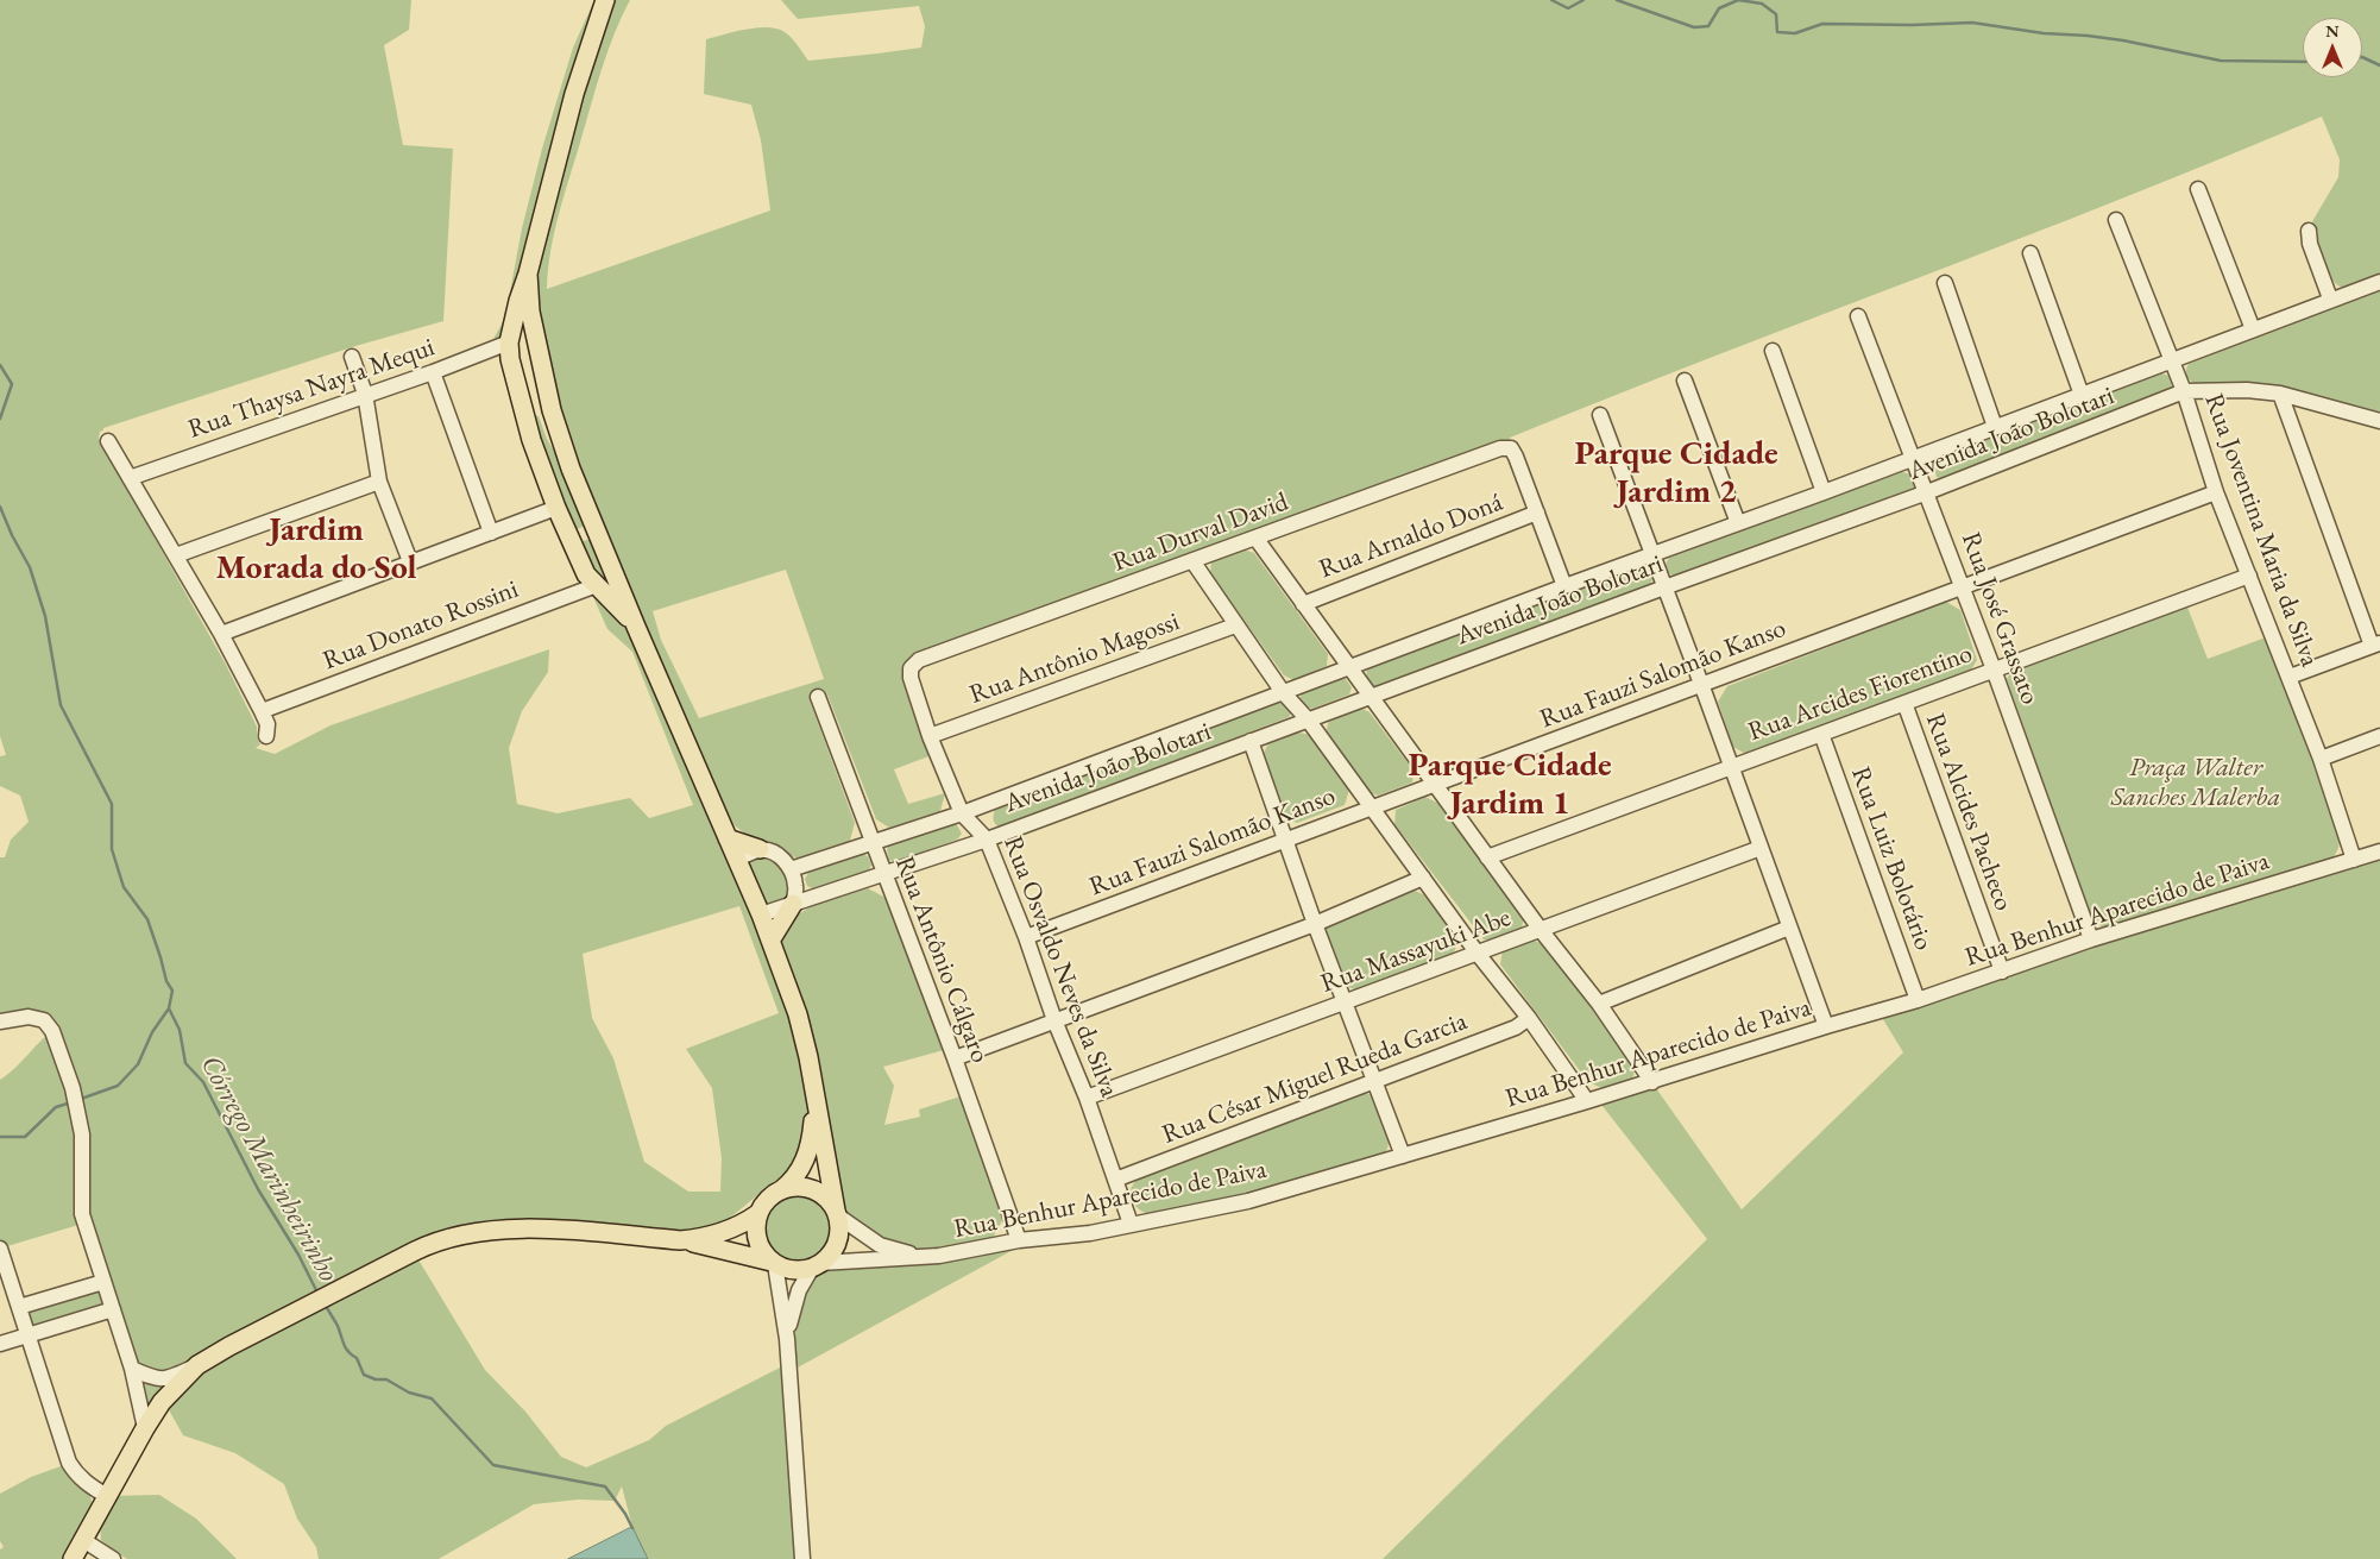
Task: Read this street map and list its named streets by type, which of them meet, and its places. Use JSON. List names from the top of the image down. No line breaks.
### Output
{"streets":{"street":["Rua Thaysa Nayra Mequi","Avenida João Bolotari","Rua Joventina Maria da Silva","Rua Durval David","Rua Arnaldo Doná","Rua José Grassato","Rua Donato Rossini","Rua Antônio Magossi","Rua Fauzi Salomão Kanso","Rua Arcides Fiorentino","Rua Alcides Pacheco","Rua Luiz Bolotário","Rua Benhur Aparecido de Paiva","Rua Massayuki Abe","Rua Antônio Cálgaro","Rua Osvaldo Neves da Silva","Rua César Miguel Rueda Garcia"]},"crossings":[["Avenida João Bolotari","Rua Joventina Maria da Silva"],["Avenida João Bolotari","Rua José Grassato"],["Avenida João Bolotari","Rua Antônio Cálgaro"],["Avenida João Bolotari","Rua Osvaldo Neves da Silva"],["Rua Joventina Maria da Silva","Rua Fauzi Salomão Kanso"],["Rua Joventina Maria da Silva","Rua Arcides Fiorentino"],["Rua Joventina Maria da Silva","Rua Benhur Aparecido de Paiva"],["Rua Durval David","Rua Arnaldo Doná"],["Rua Durval David","Rua Osvaldo Neves da Silva"],["Rua José Grassato","Rua Fauzi Salomão Kanso"],["Rua José Grassato","Rua Arcides Fiorentino"],["Rua José Grassato","Rua Benhur Aparecido de Paiva"],["Rua Antônio Magossi","Rua Osvaldo Neves da Silva"],["Rua Fauzi Salomão Kanso","Rua Osvaldo Neves da Silva"],["Rua Arcides Fiorentino","Rua Alcides Pacheco"],["Rua Arcides Fiorentino","Rua Luiz Bolotário"],["Rua Alcides Pacheco","Rua Benhur Aparecido de Paiva"],["Rua Luiz Bolotário","Rua Benhur Aparecido de Paiva"],["Rua Benhur Aparecido de Paiva","Rua Antônio Cálgaro"],["Rua Benhur Aparecido de Paiva","Rua Osvaldo Neves da Silva"],["Rua Massayuki Abe","Rua Osvaldo Neves da Silva"],["Rua Osvaldo Neves da Silva","Rua César Miguel Rueda Garcia"]],"districts":["Parque Cidade Jardim 2","Jardim Morada do Sol","Parque Cidade Jardim 1"],"water":["Córrego Marinheirinho"],"parks":["Praça Walter Sanches Malerba"],"north":"top"}
